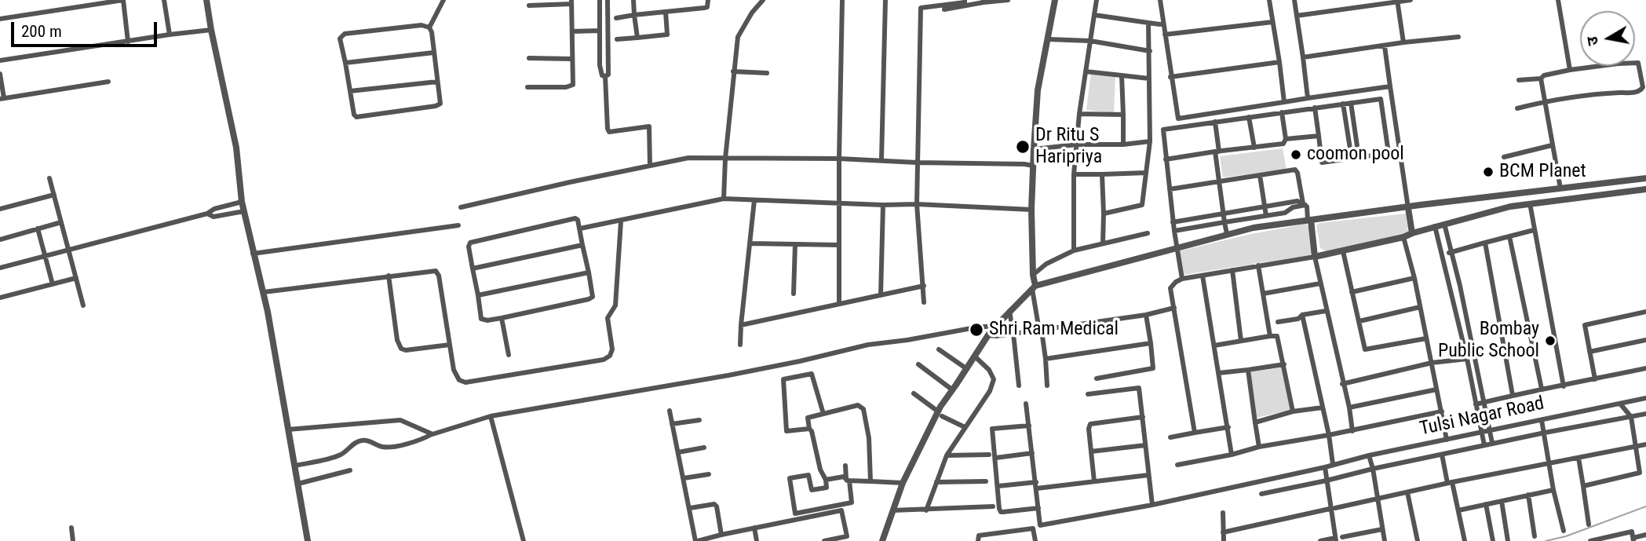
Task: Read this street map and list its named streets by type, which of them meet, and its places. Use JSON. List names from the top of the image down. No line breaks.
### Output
{"streets":{"street":["Tulsi Nagar Road"]},"places":["Dr Ritu S Haripriya","coomon pool","BCM Planet","Shri Ram Medical","Bombay Public School"],"scale_bar":"200 m","north":"left"}
